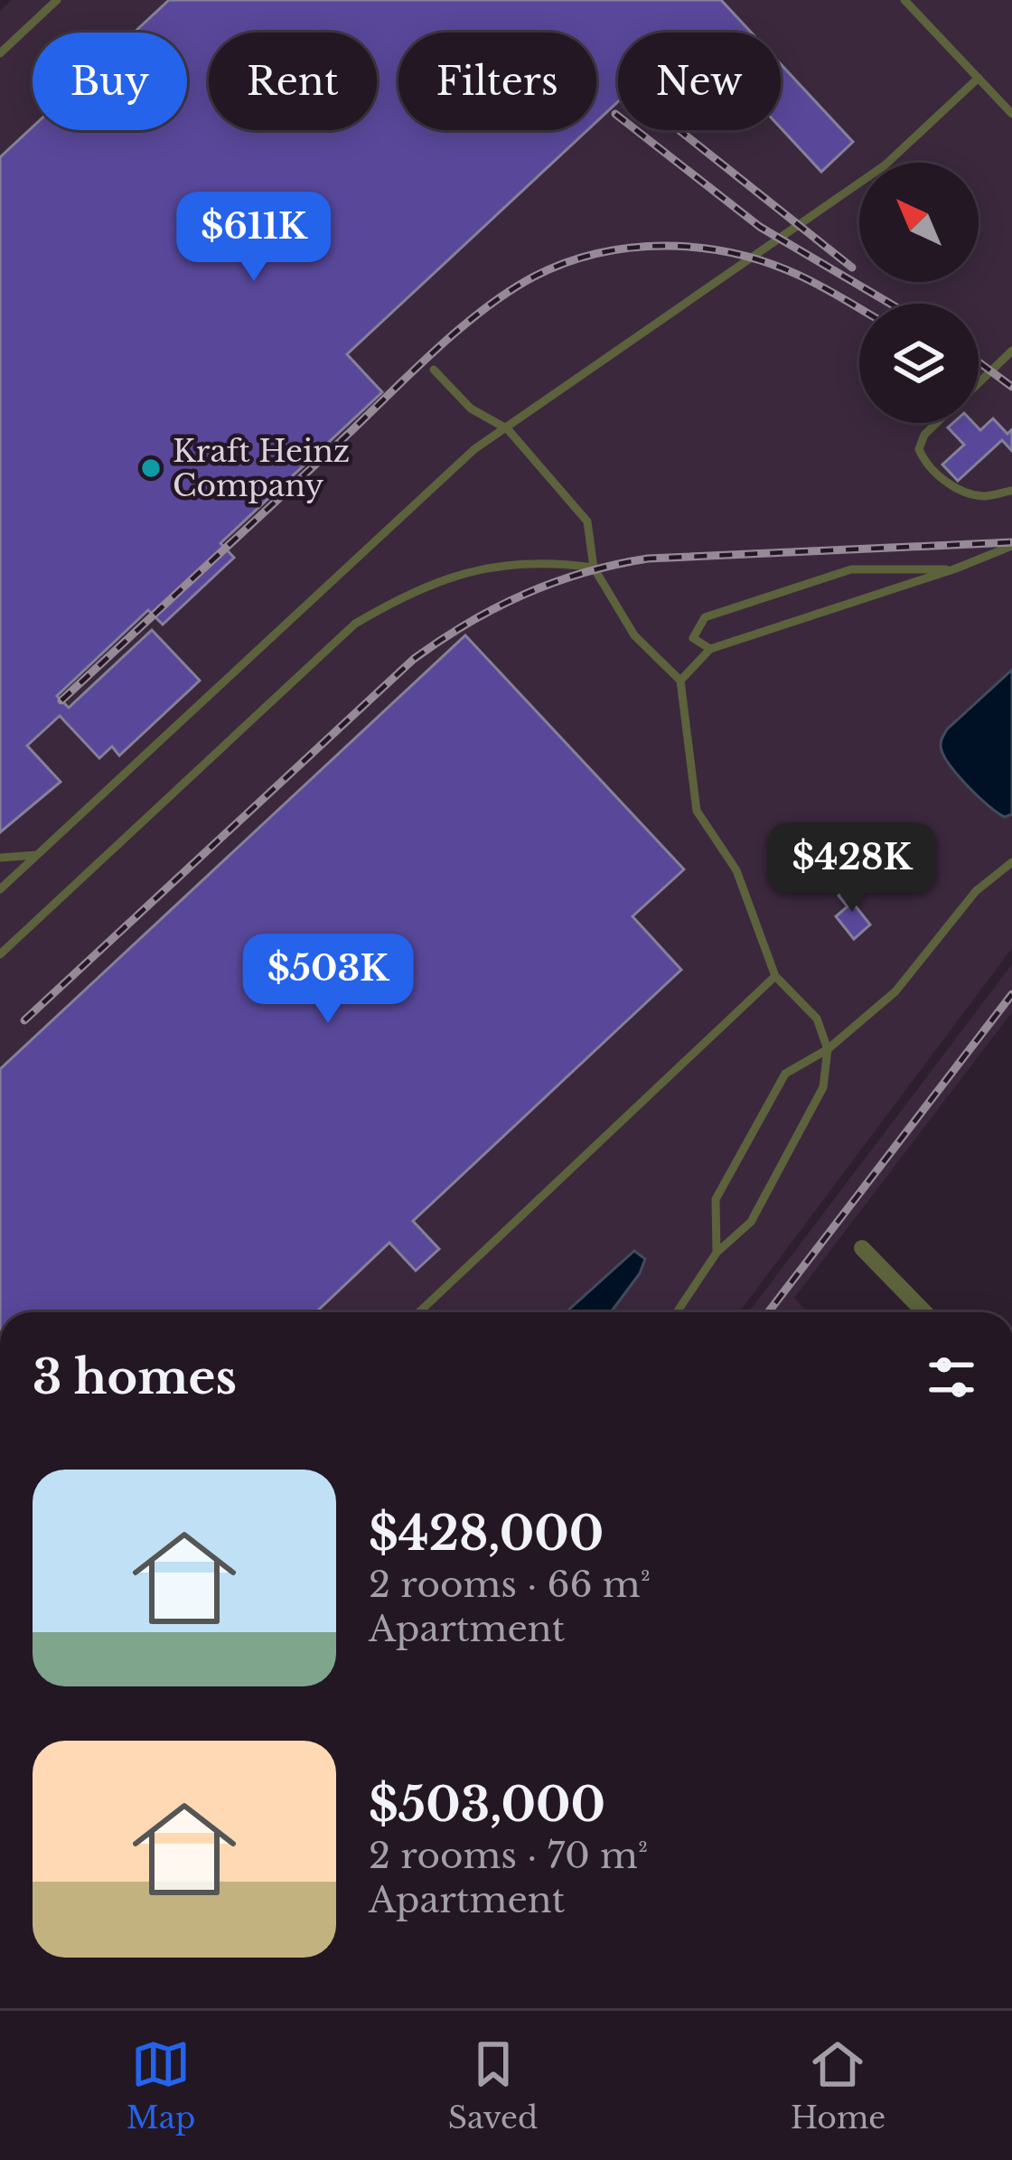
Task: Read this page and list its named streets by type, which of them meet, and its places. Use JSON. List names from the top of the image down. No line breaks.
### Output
{"places":["Kraft Heinz Company"],"north":"top left","page":{"chip":["Buy","Rent","Filters","New"],"price":["$611K","$428K","$503K"],"heading":"3 homes","list":[{"name":"$428,000","note":"2 rooms · 66 m² · Apartment"},{"name":"$503,000","note":"2 rooms · 70 m² · Apartment"}],"tabs":["Map","Saved","Home"]}}
